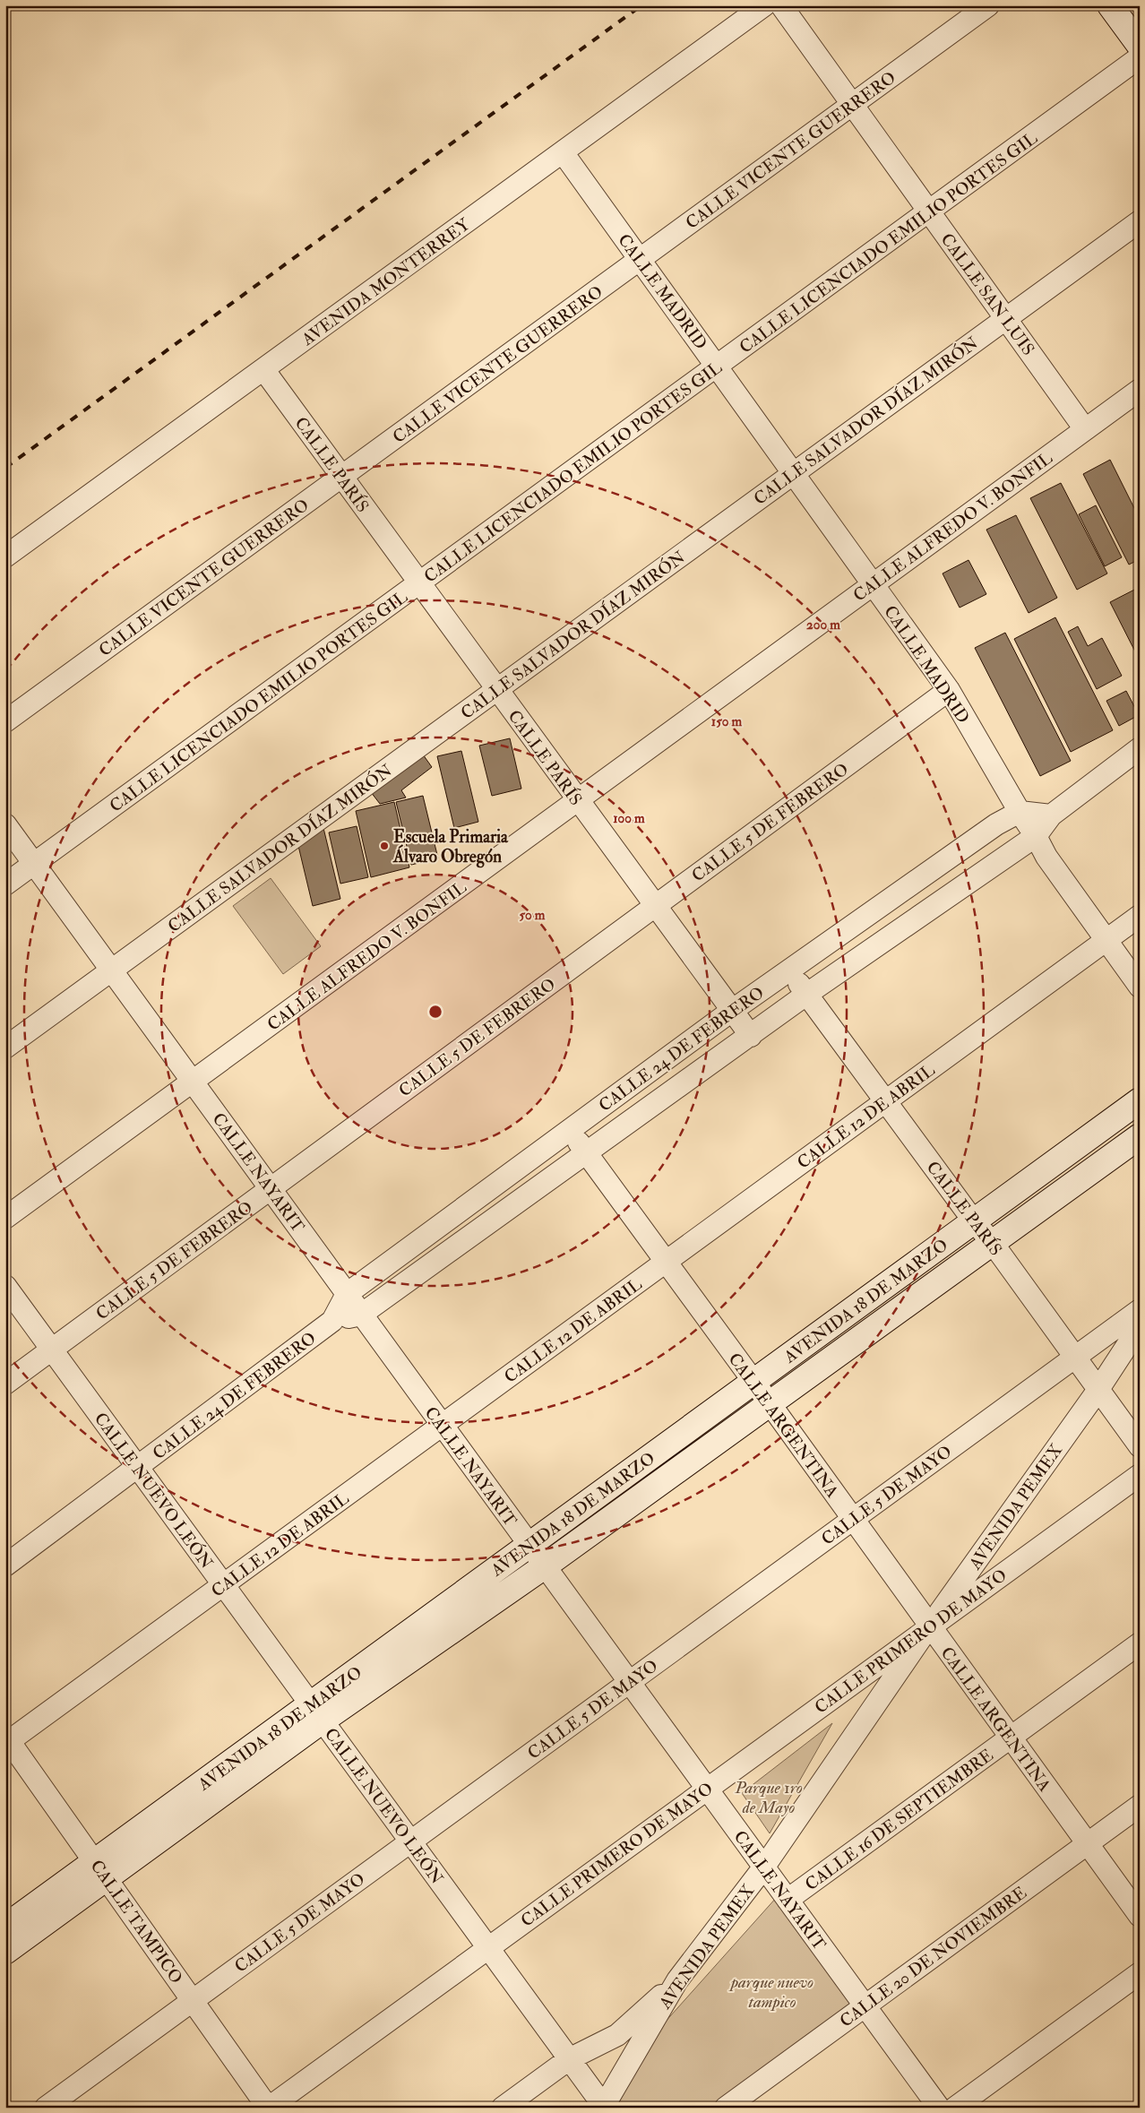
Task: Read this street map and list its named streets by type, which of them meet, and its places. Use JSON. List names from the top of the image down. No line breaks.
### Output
{"streets":{"street":["CALLE VICENTE GUERRERO","CALLE LICENCIADO EMILIO PORTES GIL","AVENIDA MONTERREY","CALLE MADRID","CALLE SAN LUIS","CALLE SALVADOR DÍAZ MIRÓN","CALLE PARÍS","CALLE ALFREDO V. BONFIL","CALLE 5 DE FEBRERO","CALLE 24 DE FEBRERO","CALLE 12 DE ABRIL","CALLE NAYARIT","AVENIDA 18 DE MARZO","CALLE ARGENTINA","CALLE NUEVO LEÓN","CALLE 5 DE MAYO","AVENIDA PEMEX","CALLE PRIMERO DE MAYO","CALLE 16 DE SEPTIEMBRE","CALLE TAMPICO","CALLE 20 DE NOVIEMBRE"]},"crossings":[["CALLE VICENTE GUERRERO","CALLE MADRID"],["CALLE VICENTE GUERRERO","CALLE SAN LUIS"],["CALLE VICENTE GUERRERO","CALLE PARÍS"],["CALLE LICENCIADO EMILIO PORTES GIL","CALLE MADRID"],["CALLE LICENCIADO EMILIO PORTES GIL","CALLE SAN LUIS"],["CALLE LICENCIADO EMILIO PORTES GIL","CALLE PARÍS"],["CALLE LICENCIADO EMILIO PORTES GIL","CALLE NAYARIT"],["AVENIDA MONTERREY","CALLE MADRID"],["AVENIDA MONTERREY","CALLE PARÍS"],["CALLE MADRID","CALLE SALVADOR DÍAZ MIRÓN"],["CALLE MADRID","CALLE ALFREDO V. BONFIL"],["CALLE MADRID","CALLE 5 DE FEBRERO"],["CALLE MADRID","CALLE 24 DE FEBRERO"],["CALLE MADRID","CALLE 12 DE ABRIL"],["CALLE SAN LUIS","CALLE SALVADOR DÍAZ MIRÓN"],["CALLE SAN LUIS","CALLE ALFREDO V. BONFIL"],["CALLE SALVADOR DÍAZ MIRÓN","CALLE PARÍS"],["CALLE SALVADOR DÍAZ MIRÓN","CALLE NAYARIT"],["CALLE PARÍS","CALLE ALFREDO V. BONFIL"],["CALLE PARÍS","CALLE 5 DE FEBRERO"],["CALLE PARÍS","CALLE 24 DE FEBRERO"],["CALLE PARÍS","CALLE 12 DE ABRIL"],["CALLE PARÍS","AVENIDA 18 DE MARZO"],["CALLE PARÍS","CALLE 5 DE MAYO"],["CALLE PARÍS","AVENIDA PEMEX"],["CALLE ALFREDO V. BONFIL","CALLE NAYARIT"],["CALLE 5 DE FEBRERO","CALLE NAYARIT"],["CALLE 5 DE FEBRERO","CALLE NUEVO LEÓN"],["CALLE 24 DE FEBRERO","CALLE NAYARIT"],["CALLE 24 DE FEBRERO","CALLE ARGENTINA"],["CALLE 24 DE FEBRERO","CALLE NUEVO LEÓN"],["CALLE 12 DE ABRIL","CALLE NAYARIT"],["CALLE 12 DE ABRIL","CALLE ARGENTINA"],["CALLE 12 DE ABRIL","CALLE NUEVO LEÓN"],["CALLE 12 DE ABRIL","CALLE TAMPICO"],["CALLE NAYARIT","AVENIDA 18 DE MARZO"],["CALLE NAYARIT","CALLE 5 DE MAYO"],["CALLE NAYARIT","AVENIDA PEMEX"],["CALLE NAYARIT","CALLE PRIMERO DE MAYO"],["CALLE NAYARIT","CALLE 16 DE SEPTIEMBRE"],["CALLE NAYARIT","CALLE 20 DE NOVIEMBRE"],["AVENIDA 18 DE MARZO","CALLE ARGENTINA"],["AVENIDA 18 DE MARZO","CALLE NUEVO LEÓN"],["AVENIDA 18 DE MARZO","CALLE TAMPICO"],["CALLE ARGENTINA","CALLE 5 DE MAYO"],["CALLE ARGENTINA","AVENIDA PEMEX"],["CALLE ARGENTINA","CALLE PRIMERO DE MAYO"],["CALLE ARGENTINA","CALLE 16 DE SEPTIEMBRE"],["CALLE ARGENTINA","CALLE 20 DE NOVIEMBRE"],["CALLE NUEVO LEÓN","CALLE 5 DE MAYO"],["CALLE NUEVO LEÓN","AVENIDA PEMEX"],["CALLE NUEVO LEÓN","CALLE PRIMERO DE MAYO"],["CALLE 5 DE MAYO","CALLE TAMPICO"],["AVENIDA PEMEX","CALLE PRIMERO DE MAYO"],["CALLE PRIMERO DE MAYO","CALLE TAMPICO"]],"parks":["Parque 1ro de Mayo","parque nuevo tampico"],"places":["Escuela Primaria Álvaro Obregón"],"rings":["200 m","150 m","100 m","50 m"]}
